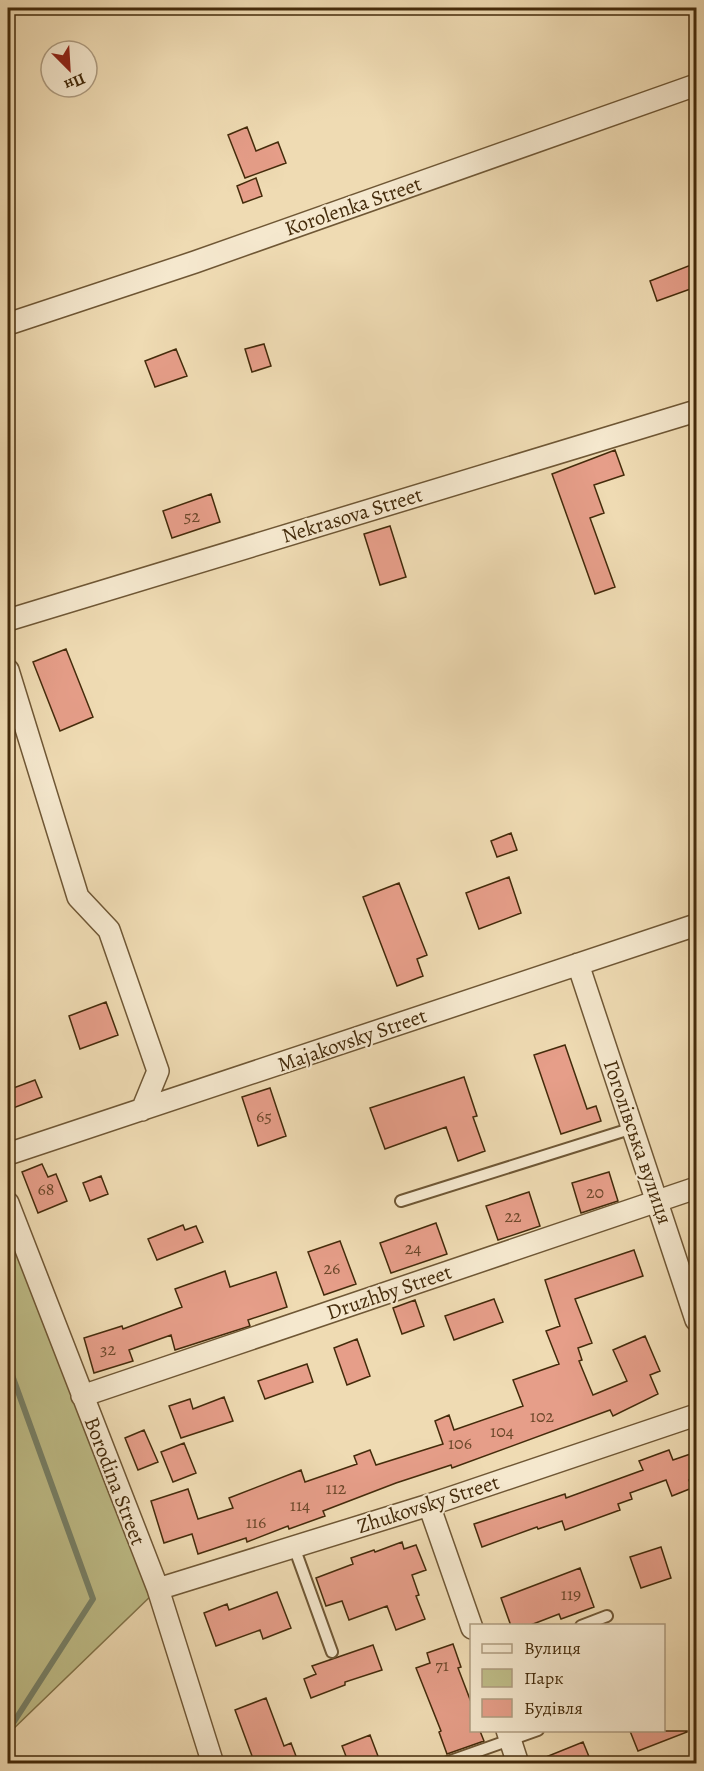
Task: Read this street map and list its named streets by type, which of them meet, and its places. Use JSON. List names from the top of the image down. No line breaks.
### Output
{"streets":{"street":["Korolenka Street","Nekrasova Street","Majakovsky Street","Гоголівська вулиця","Druzhby Street","Borodina Street","Zhukovsky Street"]},"crossings":[["Majakovsky Street","Гоголівська вулиця"],["Гоголівська вулиця","Druzhby Street"],["Druzhby Street","Borodina Street"],["Borodina Street","Zhukovsky Street"]],"house_numbers":["52","65","68","20","22","24","26","32","102","104","106","112","114","116","119","71"],"legend":["Вулиця","Парк","Будівля"],"north":"bottom right"}
